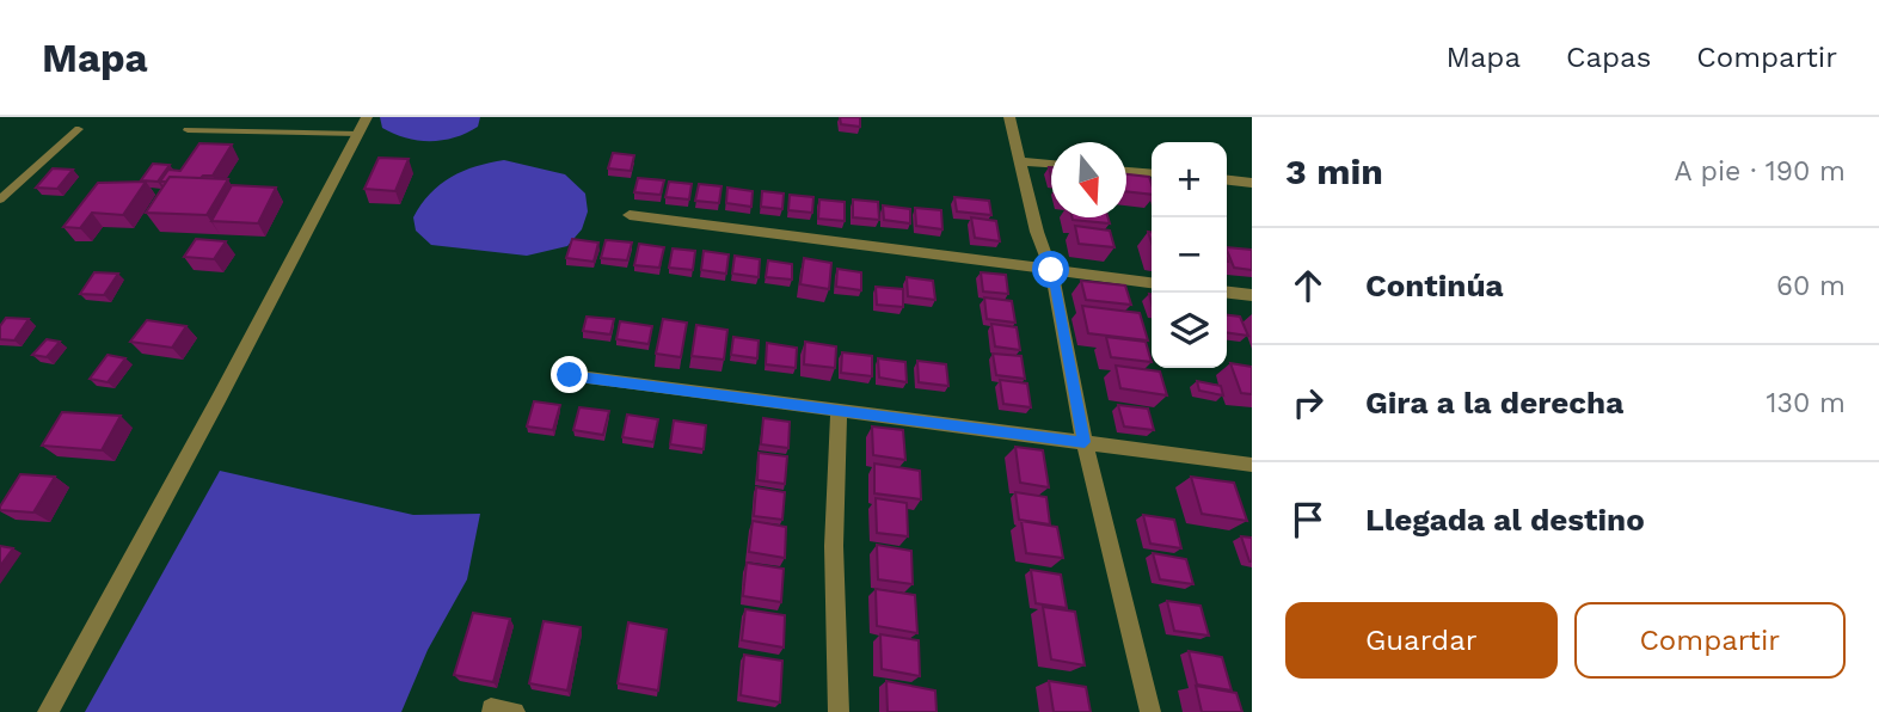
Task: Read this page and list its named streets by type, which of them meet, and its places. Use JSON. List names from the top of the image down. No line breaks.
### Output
{"north":"bottom","page":{"header":"Mapa","nav":["Mapa","Capas","Compartir"],"heading":["3 min","A pie · 190 m"],"map_buttons":["+","−"],"list":[["Continúa","60 m"],["Gira a la derecha","130 m"],"Llegada al destino"],"buttons":["Guardar","Compartir"]}}
